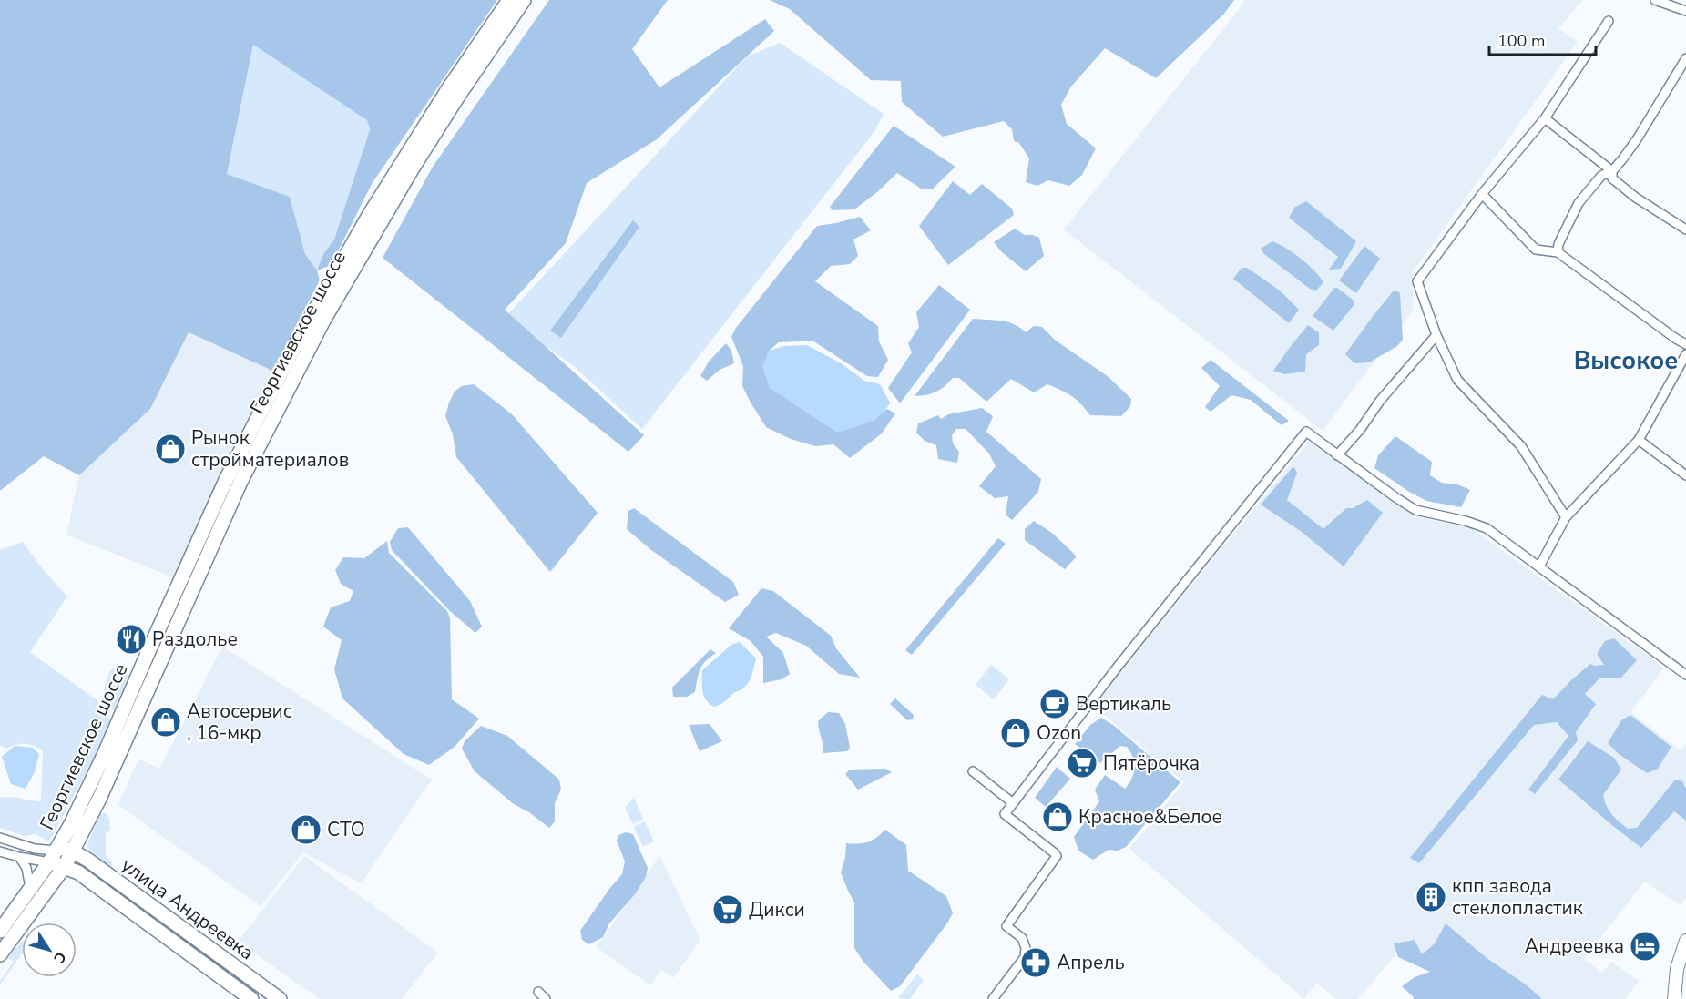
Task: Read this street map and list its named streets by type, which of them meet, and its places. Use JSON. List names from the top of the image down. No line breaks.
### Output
{"streets":{"main road":["Георгиевское шоссе","улица Андреевка"]},"crossings":[["Георгиевское шоссе","улица Андреевка"]],"districts":["Высокое"],"places":{"shop":["Рынок стройматериалов","Автосервис , 16-мкр","Ozon","Красное&Белое","СТО"],"restaurant":["Раздолье"],"cafe":["Вертикаль"],"supermarket":["Пятёрочка","Дикси"],"building":["кпп завода стеклопластик"],"hotel":["Андреевка"],"pharmacy":["Апрель"]},"scale_bar":"100 m","north":"bottom right"}
